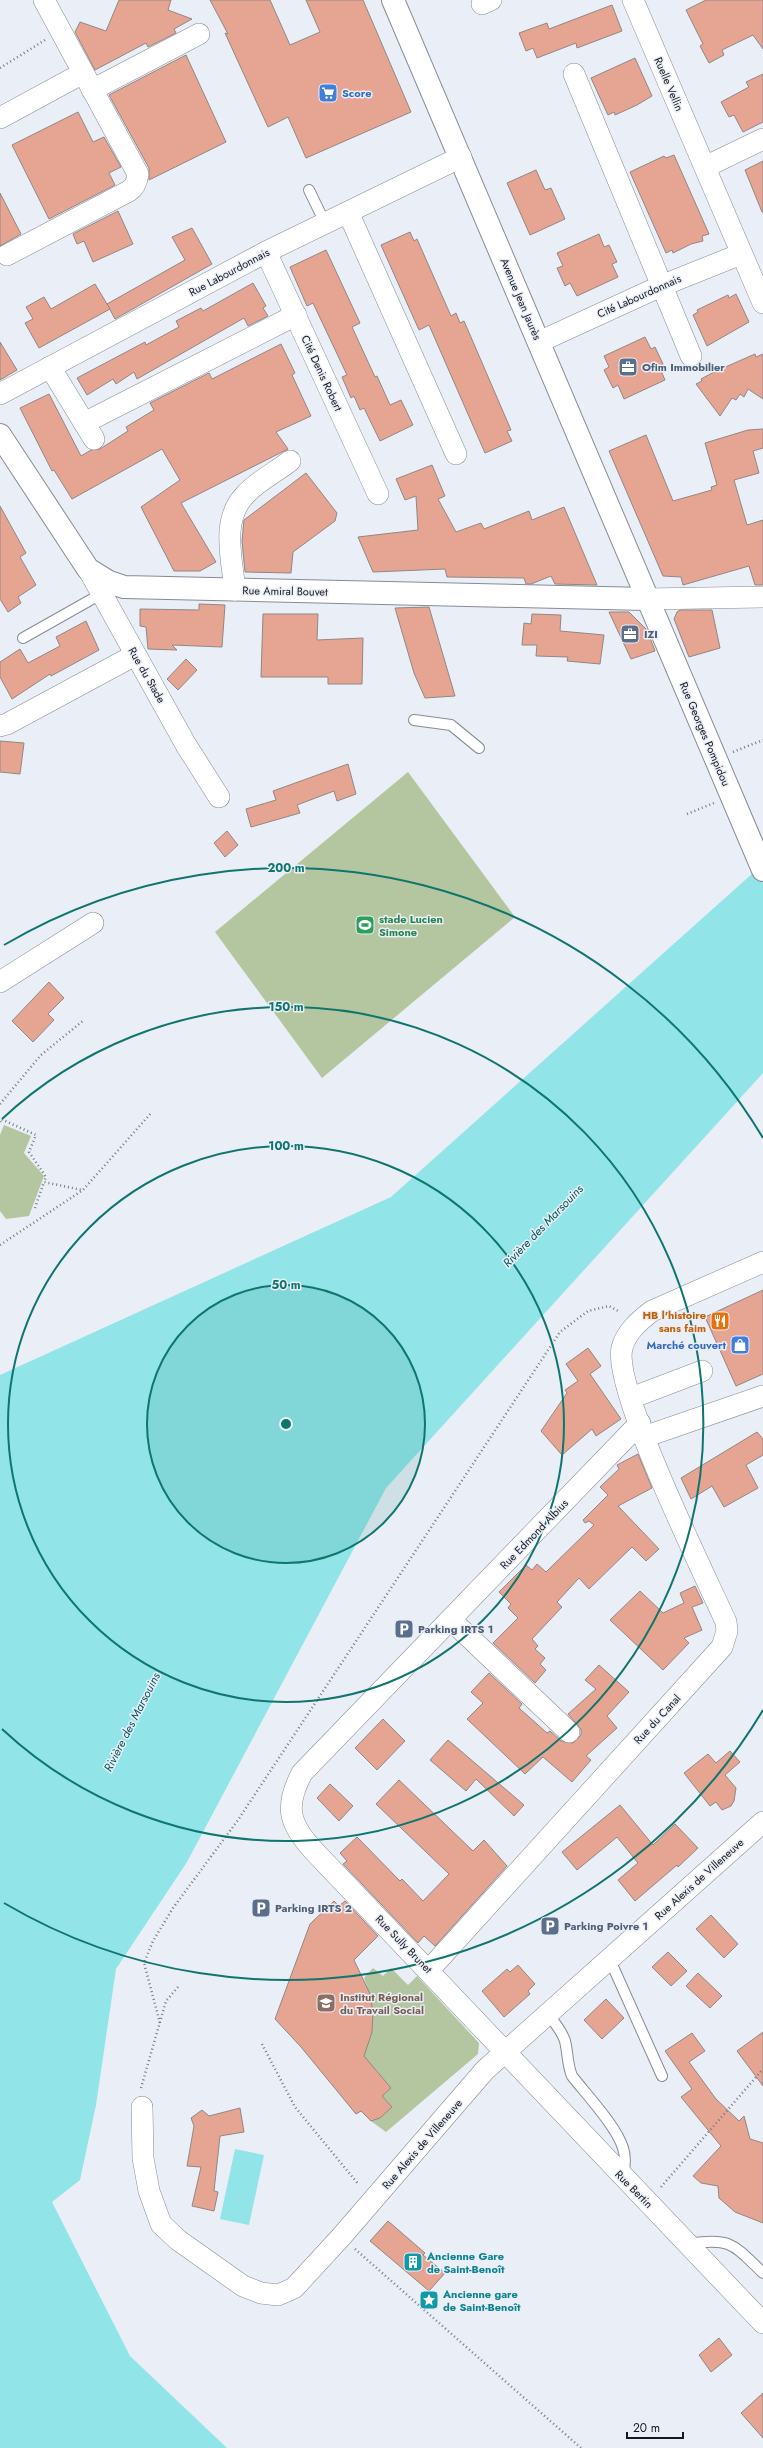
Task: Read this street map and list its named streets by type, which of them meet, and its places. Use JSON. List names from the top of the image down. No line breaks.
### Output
{"streets":{"main road":["Avenue Jean Jaurès","Rue Amiral Bouvet","Rue Georges Pompidou"],"street":["Ruelle Vellin","Rue Labourdonnais","Cité Labourdonnais","Cité Denis Robert","Rue du Stade","Rue Edmond Albius","Rue du Canal","Rue Alexis de Villeneuve","Rue Sully Brunet","Rue Bertin"]},"crossings":[["Ruelle Vellin","Cité Labourdonnais"],["Rue Labourdonnais","Avenue Jean Jaurès"],["Rue Labourdonnais","Cité Denis Robert"],["Cité Labourdonnais","Avenue Jean Jaurès"],["Avenue Jean Jaurès","Rue Amiral Bouvet"],["Avenue Jean Jaurès","Rue Georges Pompidou"],["Rue Amiral Bouvet","Rue du Stade"],["Rue Amiral Bouvet","Rue Georges Pompidou"],["Rue Edmond Albius","Rue du Canal"],["Rue Edmond Albius","Rue Sully Brunet"],["Rue du Canal","Rue Sully Brunet"],["Rue Alexis de Villeneuve","Rue Sully Brunet"],["Rue Alexis de Villeneuve","Rue Bertin"],["Rue Sully Brunet","Rue Bertin"]],"water":["Rivière des Marsouins"],"places":{"supermarket":["Score"],"office":["Ofim Immobilier","IZI"],"sports":["stade Lucien Simone"],"restaurant":["HB l'histoire sans faim"],"shop":["Marché couvert"],"parking":["Parking IRTS 1","Parking IRTS 2","Parking Poivre 1"],"school or university":["Institut Régional du Travail Social"],"building":["Ancienne Gare de Saint-Benoît"],"place":["Ancienne gare de Saint-Benoît"]},"scale_bar":"20 m","rings":["200 m","150 m","100 m","50 m"]}
